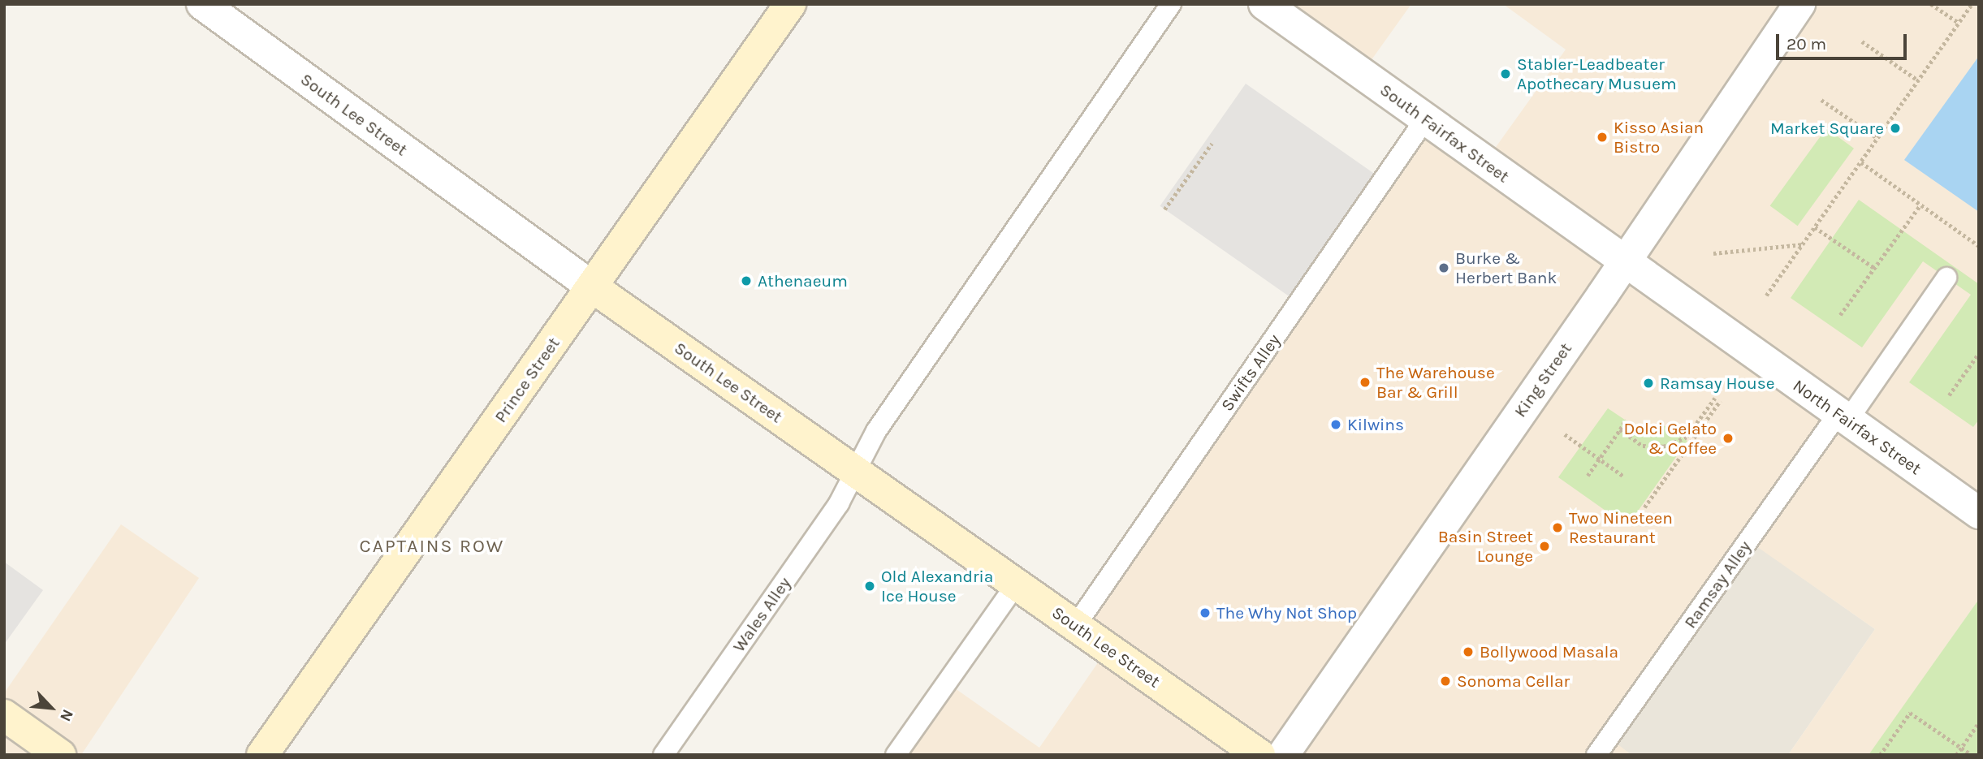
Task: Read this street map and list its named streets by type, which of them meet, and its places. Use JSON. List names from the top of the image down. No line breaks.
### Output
{"streets":{"street":["South Lee Street","South Fairfax Street","Prince Street","King Street","North Fairfax Street"],"lane":["Swifts Alley","Ramsay Alley","Wales Alley"]},"crossings":[["South Lee Street","Swifts Alley"],["South Lee Street","Prince Street"],["South Lee Street","Wales Alley"],["South Fairfax Street","Swifts Alley"],["South Fairfax Street","King Street"],["South Fairfax Street","North Fairfax Street"],["King Street","North Fairfax Street"],["North Fairfax Street","Ramsay Alley"]],"districts":["CAPTAINS ROW"],"places":["Stabler-Leadbeater Apothecary Musuem","Market Square","Kisso Asian Bistro","Burke & Herbert Bank","Athenaeum","The Warehouse Bar & Grill","Ramsay House","Kilwins","Dolci Gelato & Coffee","Two Nineteen Restaurant","Basin Street Lounge","Old Alexandria Ice House","The Why Not Shop","Bollywood Masala","Sonoma Cellar"],"scale_bar":"20 m","north":"bottom right"}
